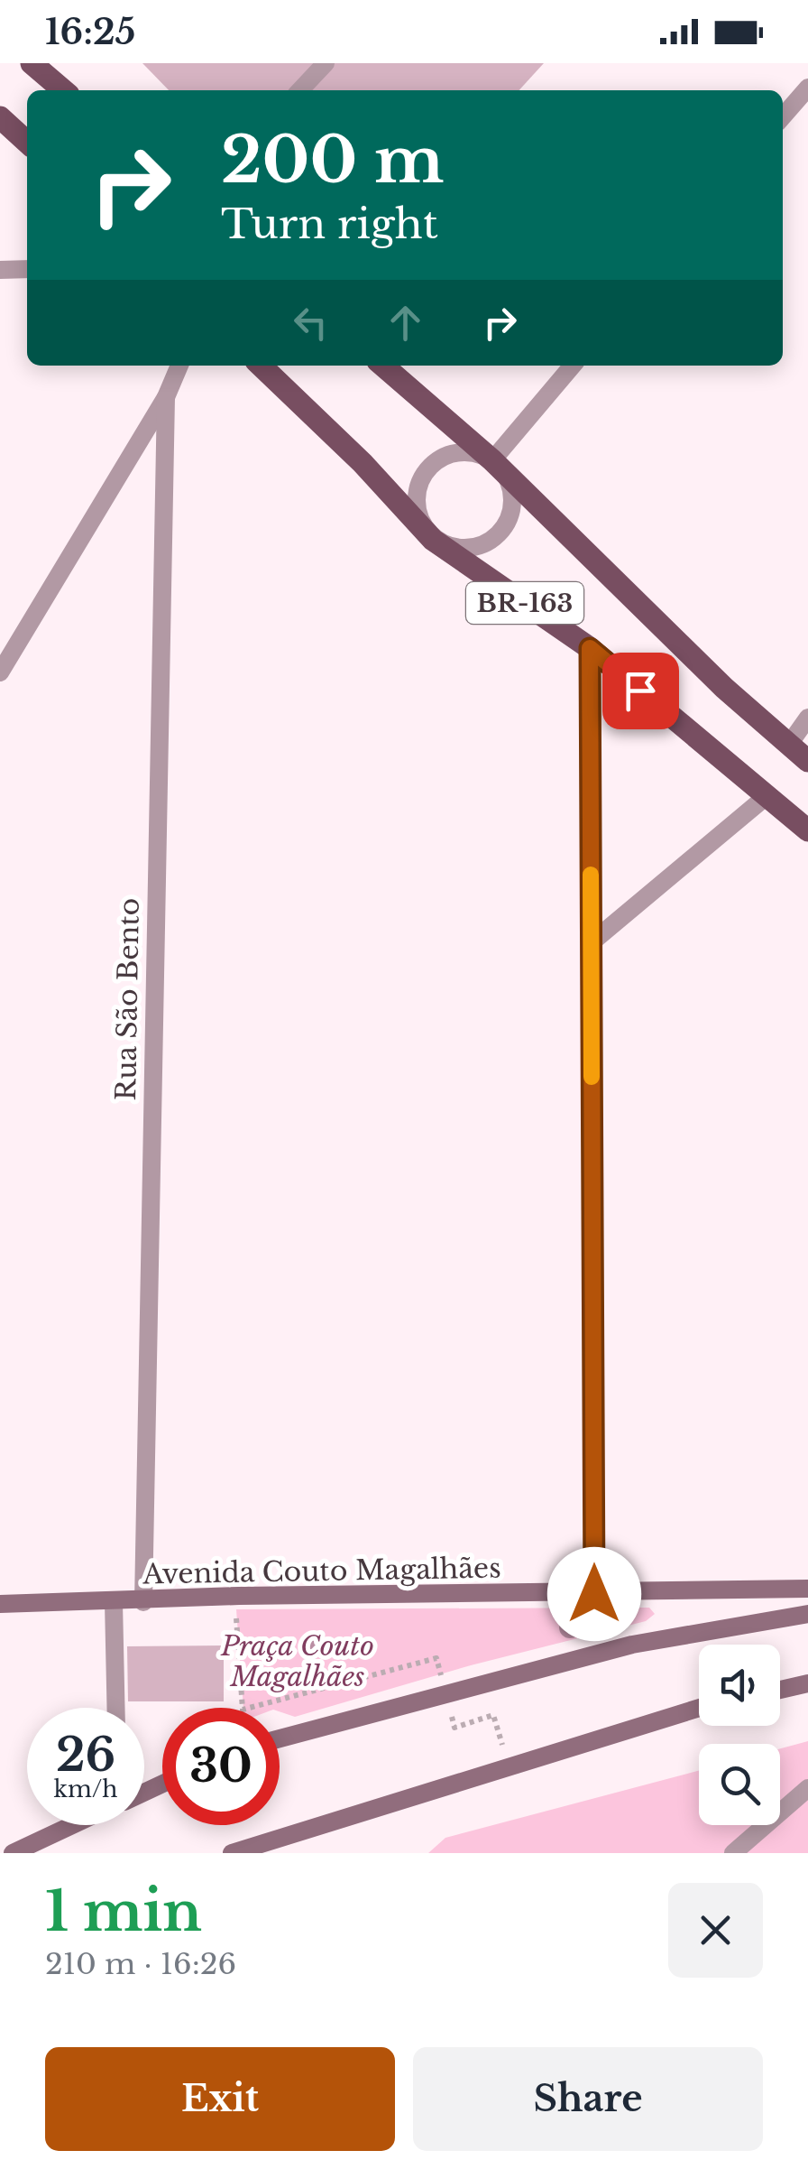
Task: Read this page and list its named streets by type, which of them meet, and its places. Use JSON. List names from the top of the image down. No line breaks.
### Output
{"streets":{"main road":["BR-163","Avenida Couto Magalhães"],"street":["Rua São Bento"]},"crossings":[["Rua São Bento","Avenida Couto Magalhães"]],"parks":["Praça Couto Magalhães"],"page":{"status":"16:25","turn":["200 m","Turn right"],"speed":"26 km/h","limit":"30","heading":["1 min","210 m · 16:26"],"buttons":["Exit","Share"]}}
